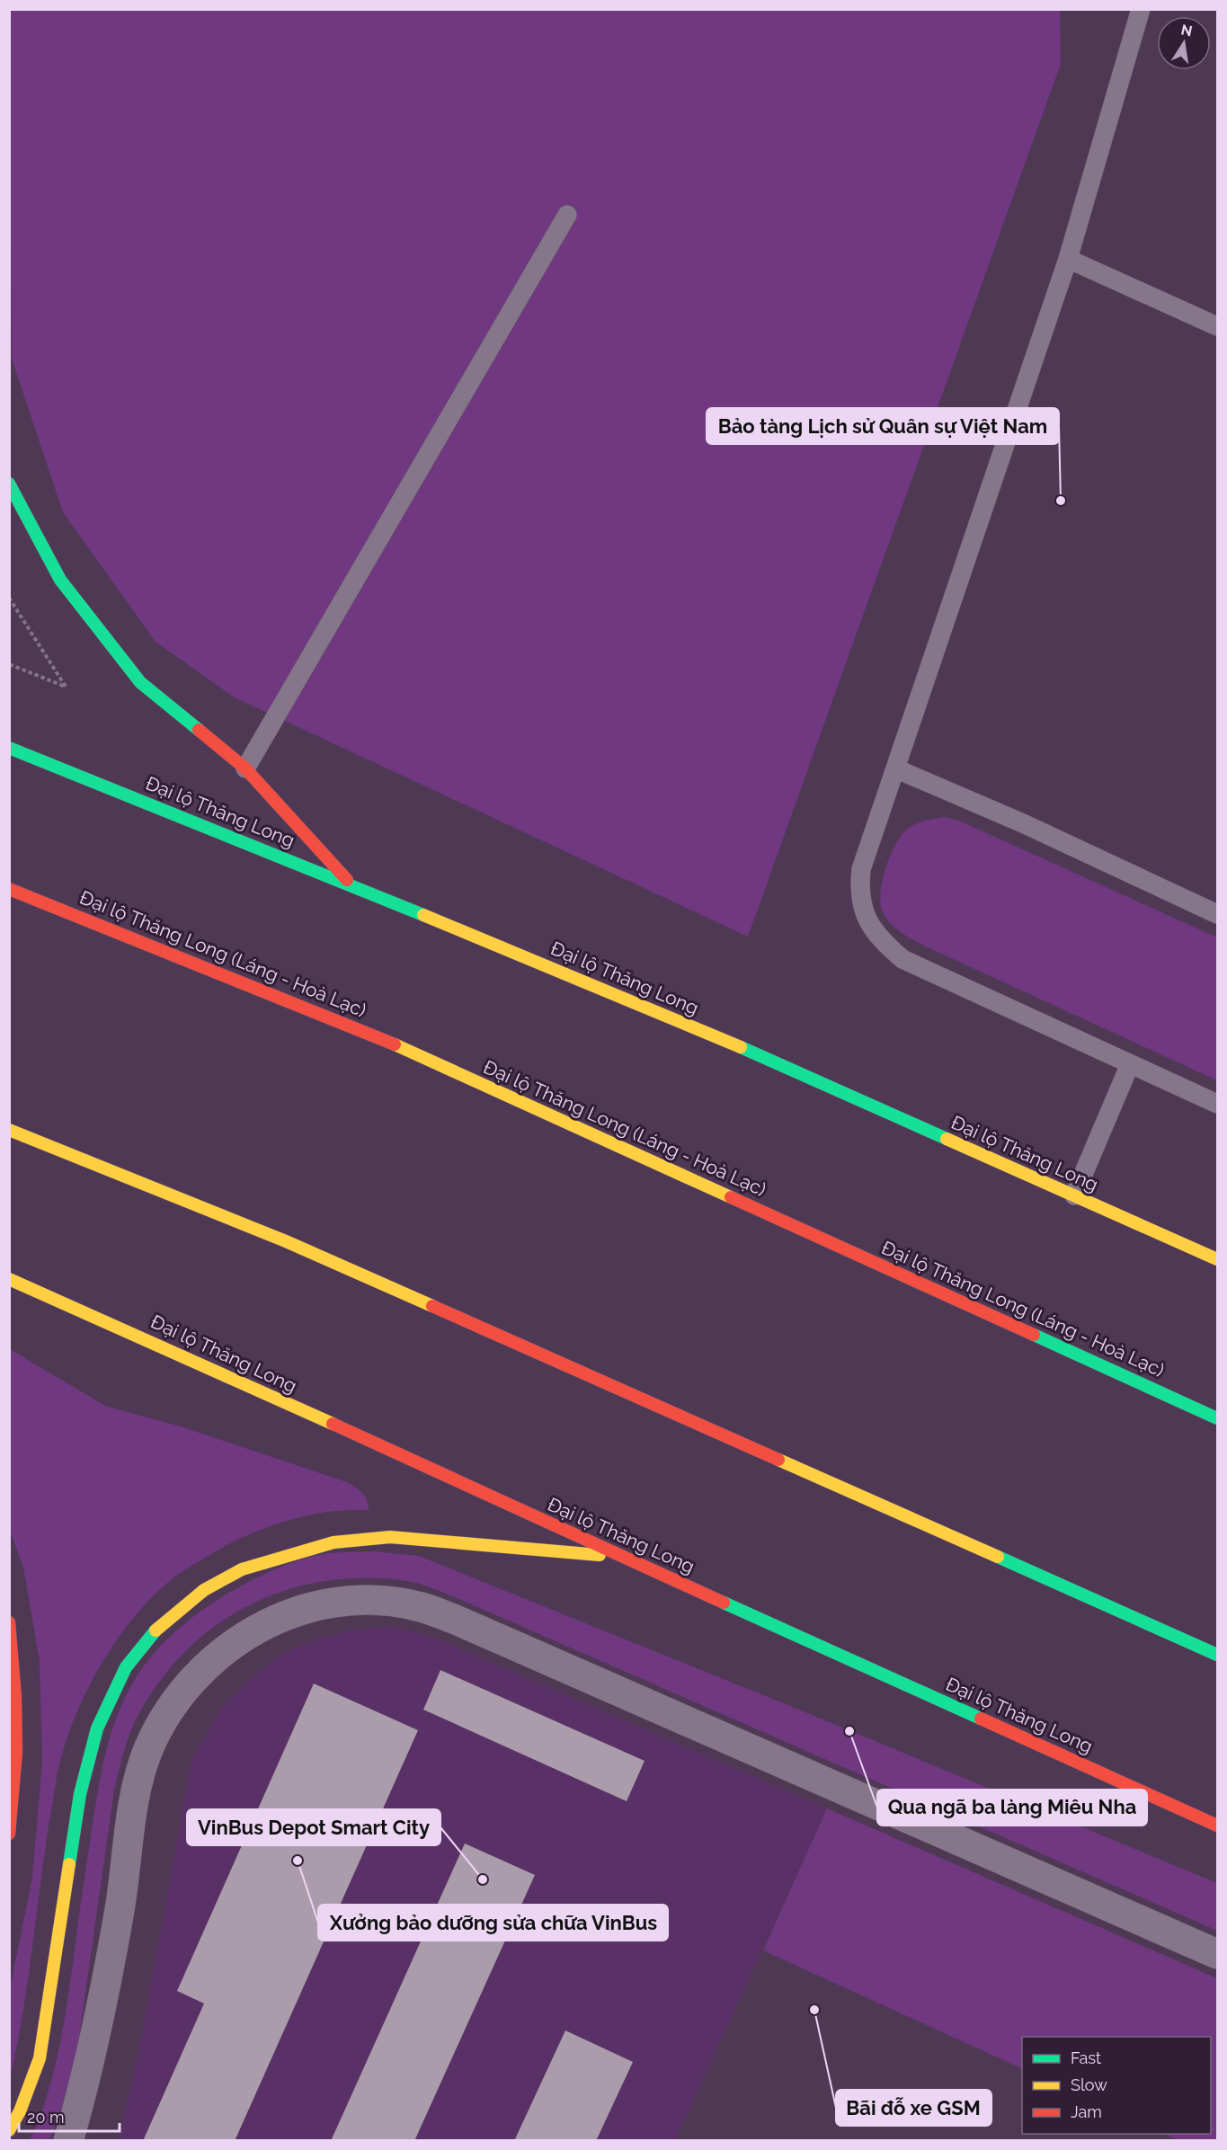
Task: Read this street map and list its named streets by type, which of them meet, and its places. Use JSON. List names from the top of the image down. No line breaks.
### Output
{"streets":{"main road":["Đại lộ Thăng Long","Đại lộ Thăng Long (Láng - Hoà Lạc)"]},"places":["Bảo tàng Lịch sử Quân sự Việt Nam","Qua ngã ba làng Miêu Nha","Xưởng bảo dưỡng sửa chữa VinBus","VinBus Depot Smart City","Bãi đỗ xe GSM"],"legend":["Fast","Slow","Jam"],"scale_bar":"20 m","north":"top"}
